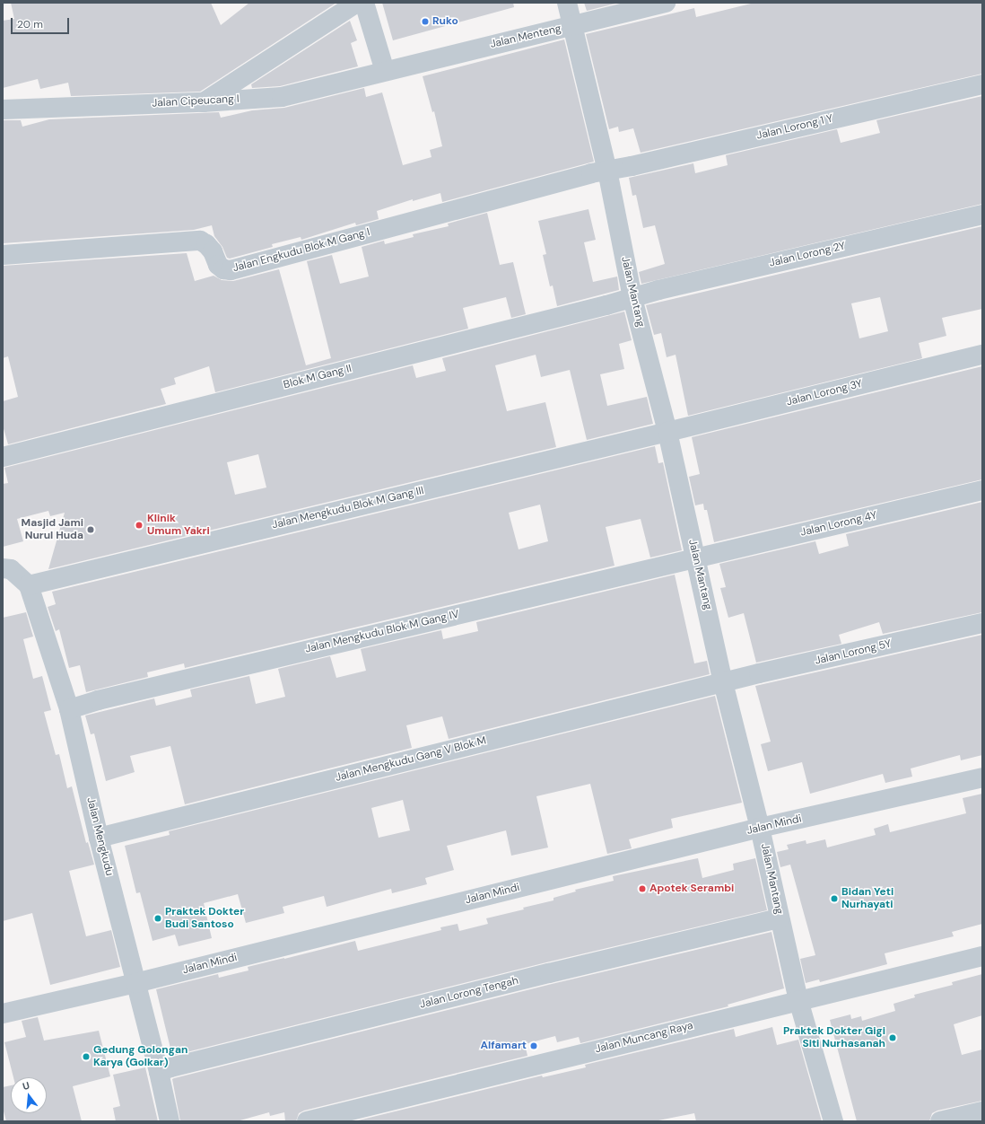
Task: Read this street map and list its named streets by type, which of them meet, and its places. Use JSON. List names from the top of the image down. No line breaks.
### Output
{"streets":{"street":["Jalan Menteng","Jalan Cipeucang I","Jalan Lorong 1 Y","Jalan Engkudu Blok M Gang I","Jalan Lorong 2Y","Jalan Mantang","Blok M Gang II","Jalan Lorong 3Y","Jalan Mengkudu Blok M Gang III","Jalan Lorong 4Y","Jalan Mengkudu Blok M Gang IV","Jalan Lorong 5Y","Jalan Mengkudu Gang V Blok M","Jalan Mindi","Jalan Mengkudu","Jalan Lorong Tengah","Jalan Muncang Raya"]},"crossings":[["Jalan Menteng","Jalan Cipeucang I"],["Jalan Menteng","Jalan Mantang"],["Jalan Lorong 1 Y","Jalan Engkudu Blok M Gang I"],["Jalan Lorong 1 Y","Jalan Mantang"],["Jalan Engkudu Blok M Gang I","Jalan Mantang"],["Jalan Lorong 2Y","Jalan Mantang"],["Jalan Lorong 2Y","Blok M Gang II"],["Jalan Mantang","Blok M Gang II"],["Jalan Mantang","Jalan Lorong 3Y"],["Jalan Mantang","Jalan Mengkudu Blok M Gang III"],["Jalan Mantang","Jalan Lorong 4Y"],["Jalan Mantang","Jalan Mengkudu Blok M Gang IV"],["Jalan Mantang","Jalan Lorong 5Y"],["Jalan Mantang","Jalan Mengkudu Gang V Blok M"],["Jalan Mantang","Jalan Mindi"],["Jalan Mantang","Jalan Lorong Tengah"],["Jalan Mantang","Jalan Muncang Raya"],["Jalan Lorong 3Y","Jalan Mengkudu Blok M Gang III"],["Jalan Mengkudu Blok M Gang III","Jalan Mengkudu"],["Jalan Lorong 4Y","Jalan Mengkudu Blok M Gang IV"],["Jalan Mengkudu Blok M Gang IV","Jalan Mengkudu"],["Jalan Lorong 5Y","Jalan Mengkudu Gang V Blok M"],["Jalan Mengkudu Gang V Blok M","Jalan Mengkudu"],["Jalan Mindi","Jalan Mengkudu"],["Jalan Mengkudu","Jalan Lorong Tengah"]],"places":["Ruko","Klinik Umum Yakri","Masjid Jami Nurul Huda","Apotek Serambi","Bidan Yeti Nurhayati","Praktek Dokter Budi Santoso","Praktek Dokter Gigi Siti Nurhasanah","Alfamart","Gedung Golongan Karya (Golkar)"],"scale_bar":"20 m","north":"top"}
